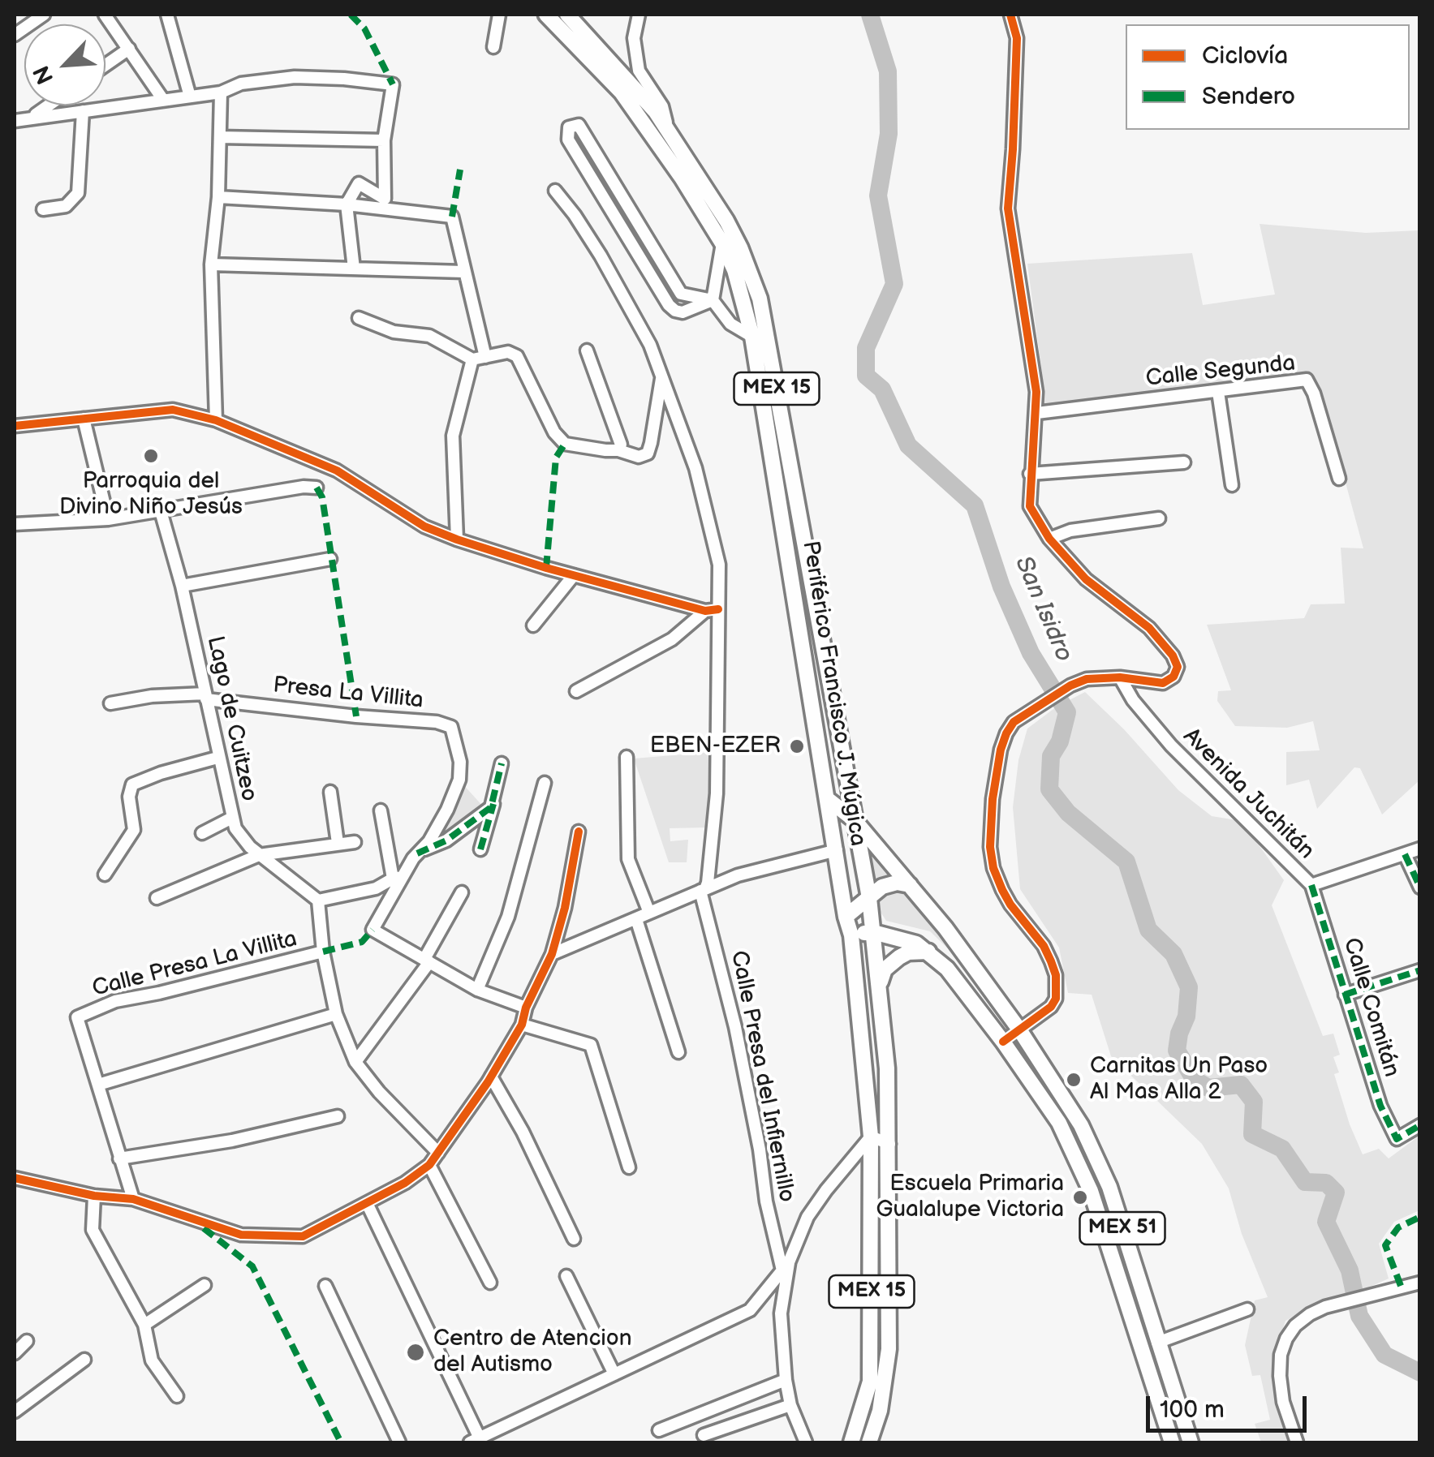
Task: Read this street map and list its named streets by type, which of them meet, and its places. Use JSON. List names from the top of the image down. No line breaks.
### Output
{"streets":{"main road":["MEX 15","Periférico Francisco J. Múgica","MEX 51"],"street":["Calle Segunda","Presa La Villita","Lago de Cuitzeo","Avenida Juchitán","Calle Presa La Villita","Calle Comitán","Calle Presa del Infiernillo"]},"crossings":[["Presa La Villita","Lago de Cuitzeo"],["Periférico Francisco J. Múgica","MEX 51"],["Avenida Juchitán","Calle Comitán"]],"water":["San Isidro"],"places":["Parroquia del Divino Niño Jesús","EBEN-EZER","Carnitas Un Paso Al Mas Alla 2","Escuela Primaria Gualalupe Victoria","Centro de Atencion del Autismo"],"legend":["Ciclovía","Sendero"],"scale_bar":"100 m","north":"bottom left"}
